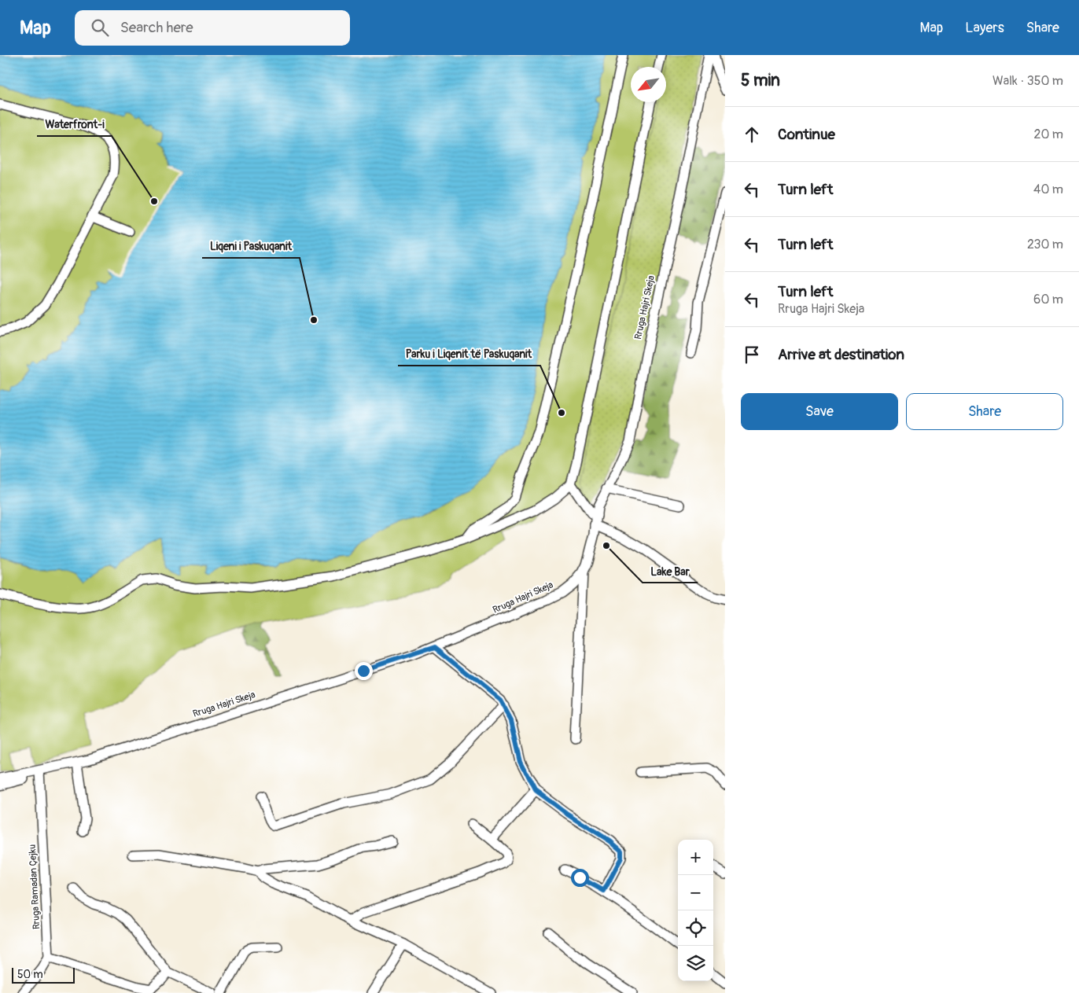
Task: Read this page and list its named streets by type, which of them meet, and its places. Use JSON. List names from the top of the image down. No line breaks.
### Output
{"streets":{"street":["Rruga Hajri Skeja","Rruga Ramadan Çejku"]},"crossings":[["Rruga Hajri Skeja","Rruga Ramadan Çejku"]],"places":["Waterfront-i","Liqeni i Paskuqanit","Parku i Liqenit të Paskuqanit","Lake Bar"],"scale_bar":"50 m","north":"bottom left","page":{"header":"Map","search":"Search here","nav":["Map","Layers","Share"],"heading":["5 min","Walk · 350 m"],"list":[["Continue","20 m"],["Turn left","40 m"],["Turn left","230 m"],["Turn left","Rruga Hajri Skeja","60 m"],"Arrive at destination"],"buttons":["Save","Share"],"map_buttons":["+","−"],"scale":"50 m"}}
